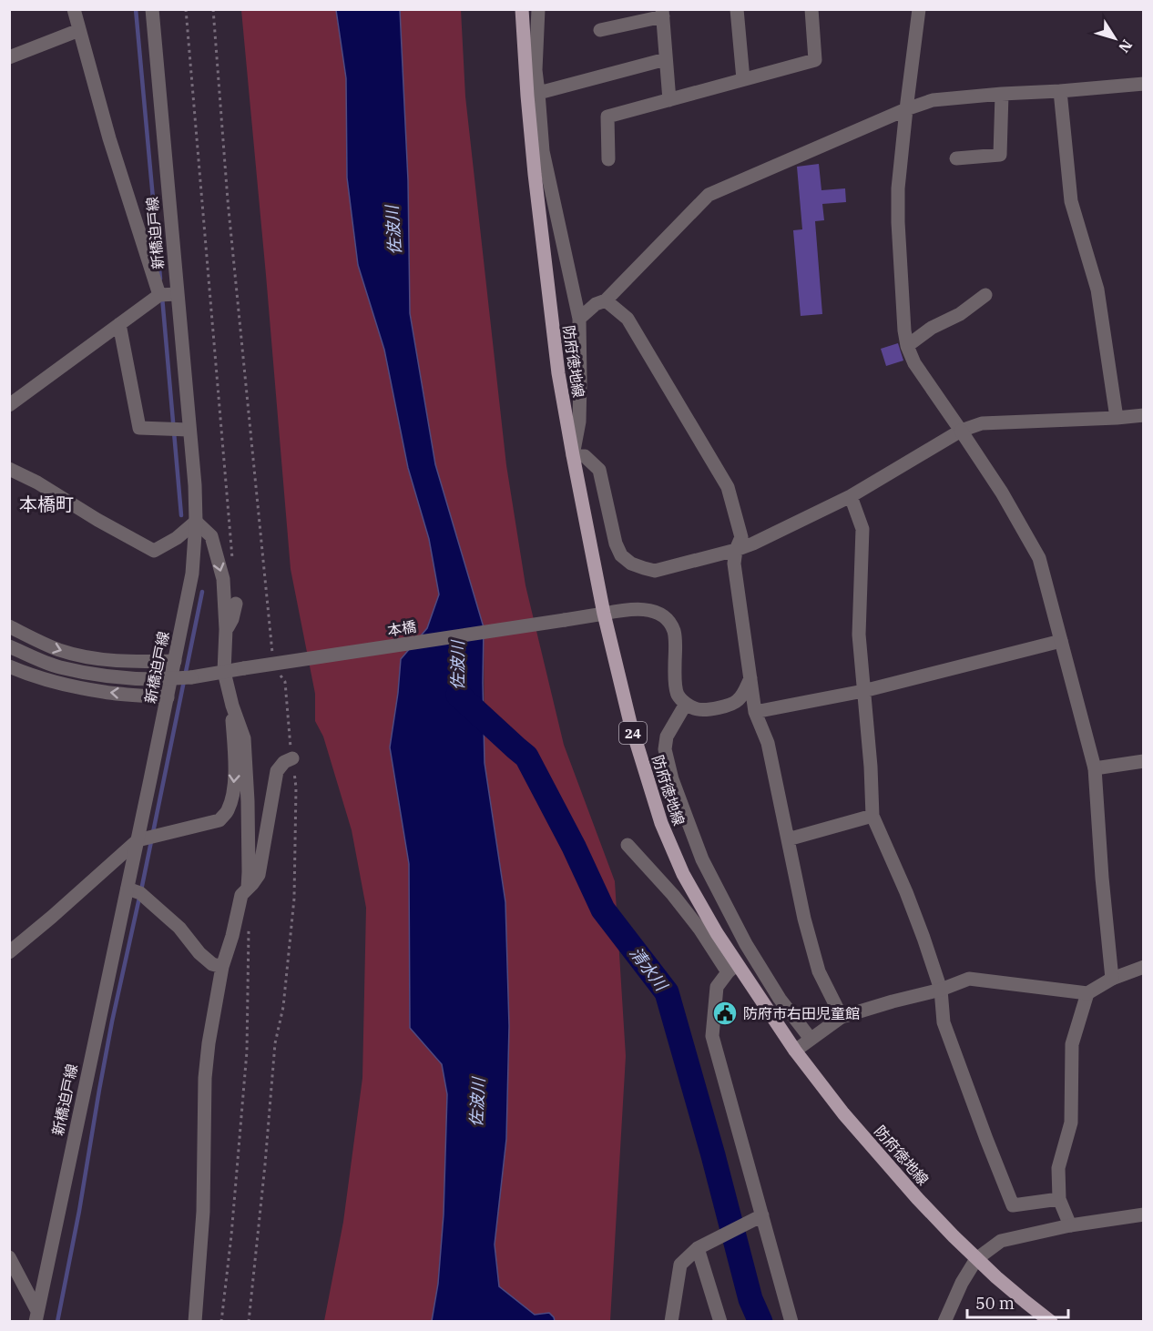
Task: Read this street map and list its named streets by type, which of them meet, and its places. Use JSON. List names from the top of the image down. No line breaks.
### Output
{"streets":{"main road":["防府徳地線","24"],"street":["新橋迫戸線","本橋"]},"crossings":[["防府徳地線","本橋"]],"districts":["本橋町"],"water":["佐波川","清水川"],"places":{"public building":["防府市右田児童館"]},"scale_bar":"50 m","north":"bottom right"}
